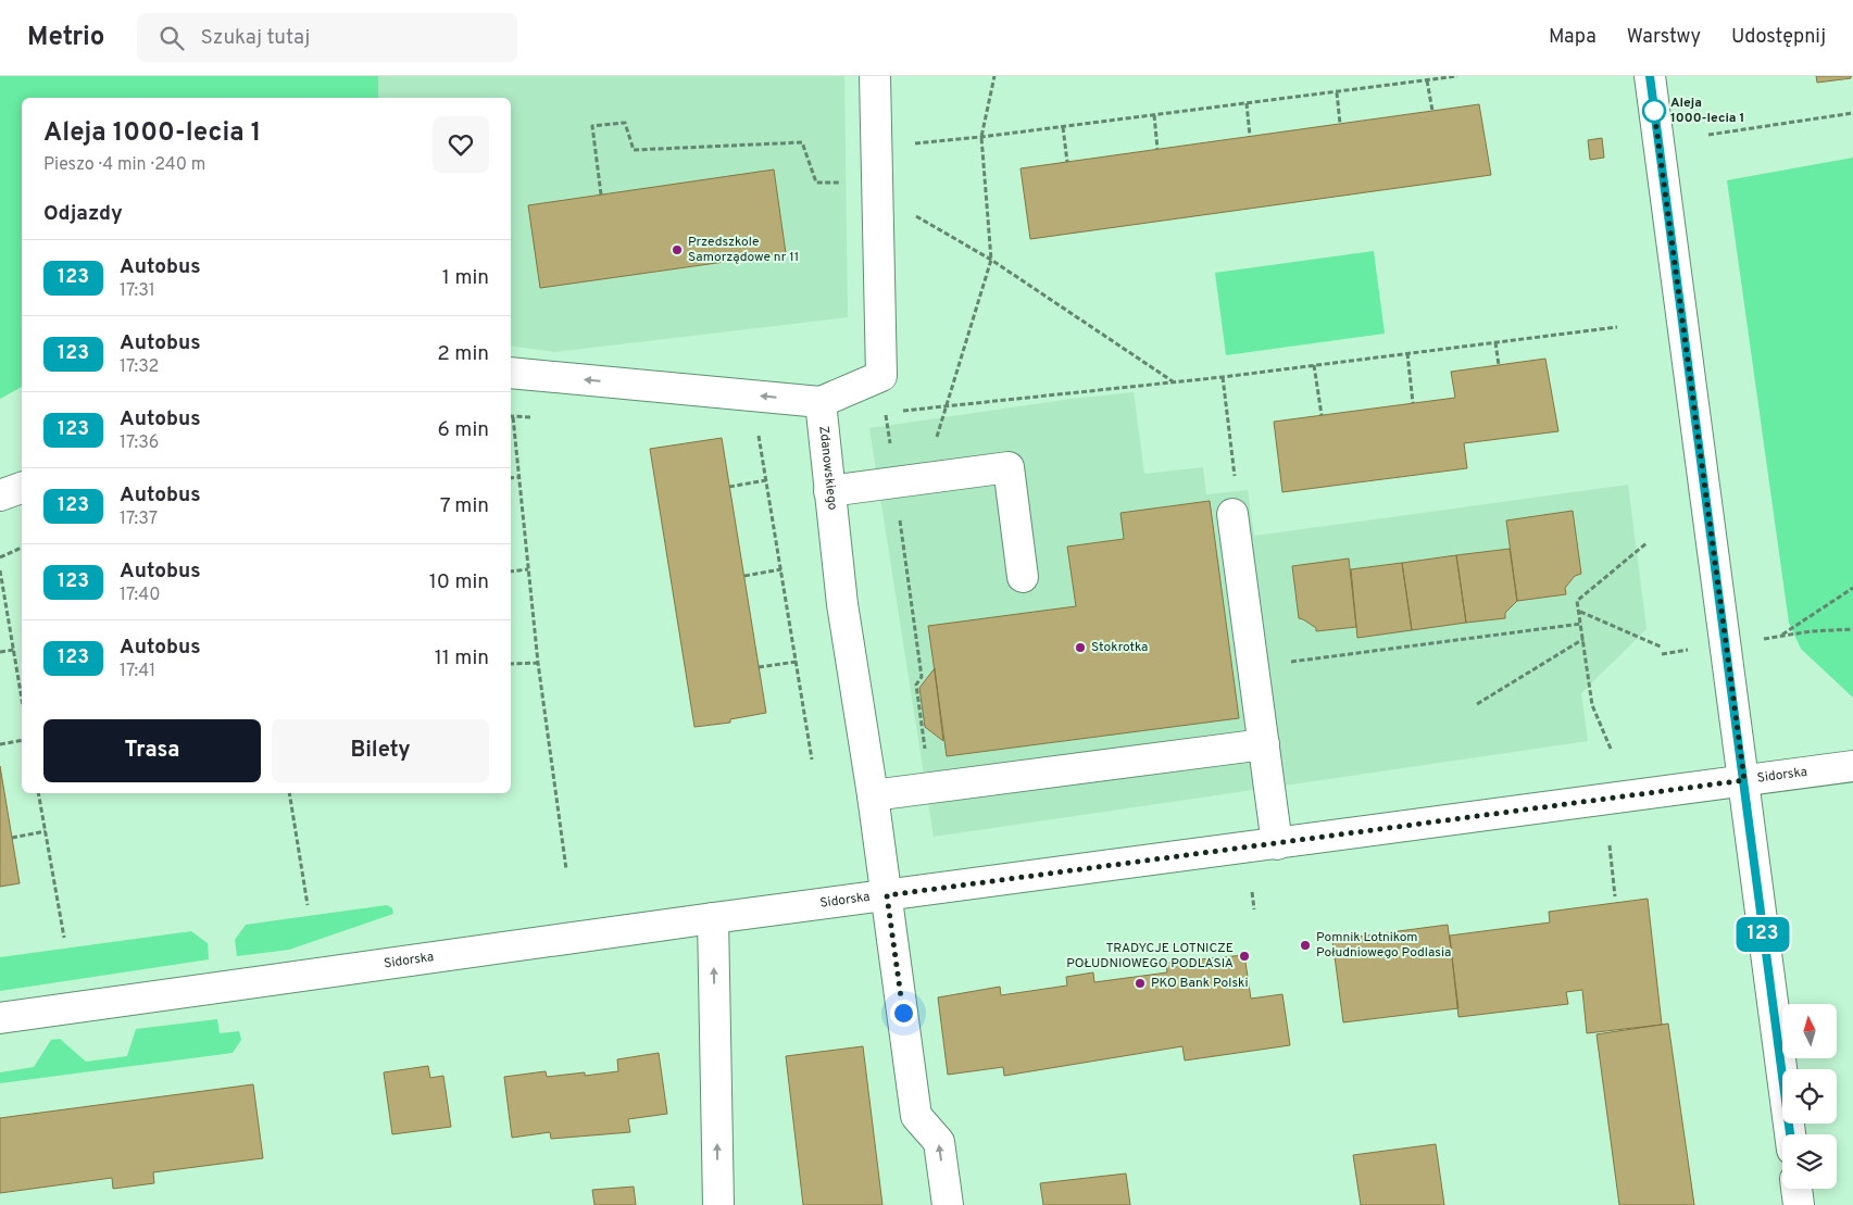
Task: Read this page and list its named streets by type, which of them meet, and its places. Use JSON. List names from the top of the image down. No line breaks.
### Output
{"streets":{"street":["Zdanowskiego","Sidorska"]},"crossings":[["Zdanowskiego","Sidorska"]],"places":["Aleja 1000-lecia 1","Przedszkole Samorządowe nr 11","Stokrotka","Pomnik Lotnikom Południowego Podlasia","TRADYCJE LOTNICZE POŁUDNIOWEGO PODLASIA","PKO Bank Polski"],"lines":["bus line 123"],"north":"top","page":{"header":"Metrio","search":"Szukaj tutaj","nav":["Mapa","Warstwy","Udostępnij"],"on_map":"123","heading":[["Aleja 1000-lecia 1","Pieszo · 4 min · 240 m"],"Odjazdy"],"list":[{"mark":"123","name":"Autobus","note":"17:31","value":"1 min"},{"mark":"123","name":"Autobus","note":"17:32","value":"2 min"},{"mark":"123","name":"Autobus","note":"17:36","value":"6 min"},{"mark":"123","name":"Autobus","note":"17:37","value":"7 min"},{"mark":"123","name":"Autobus","note":"17:40","value":"10 min"},{"mark":"123","name":"Autobus","note":"17:41","value":"11 min"}],"buttons":["Trasa","Bilety"]}}
